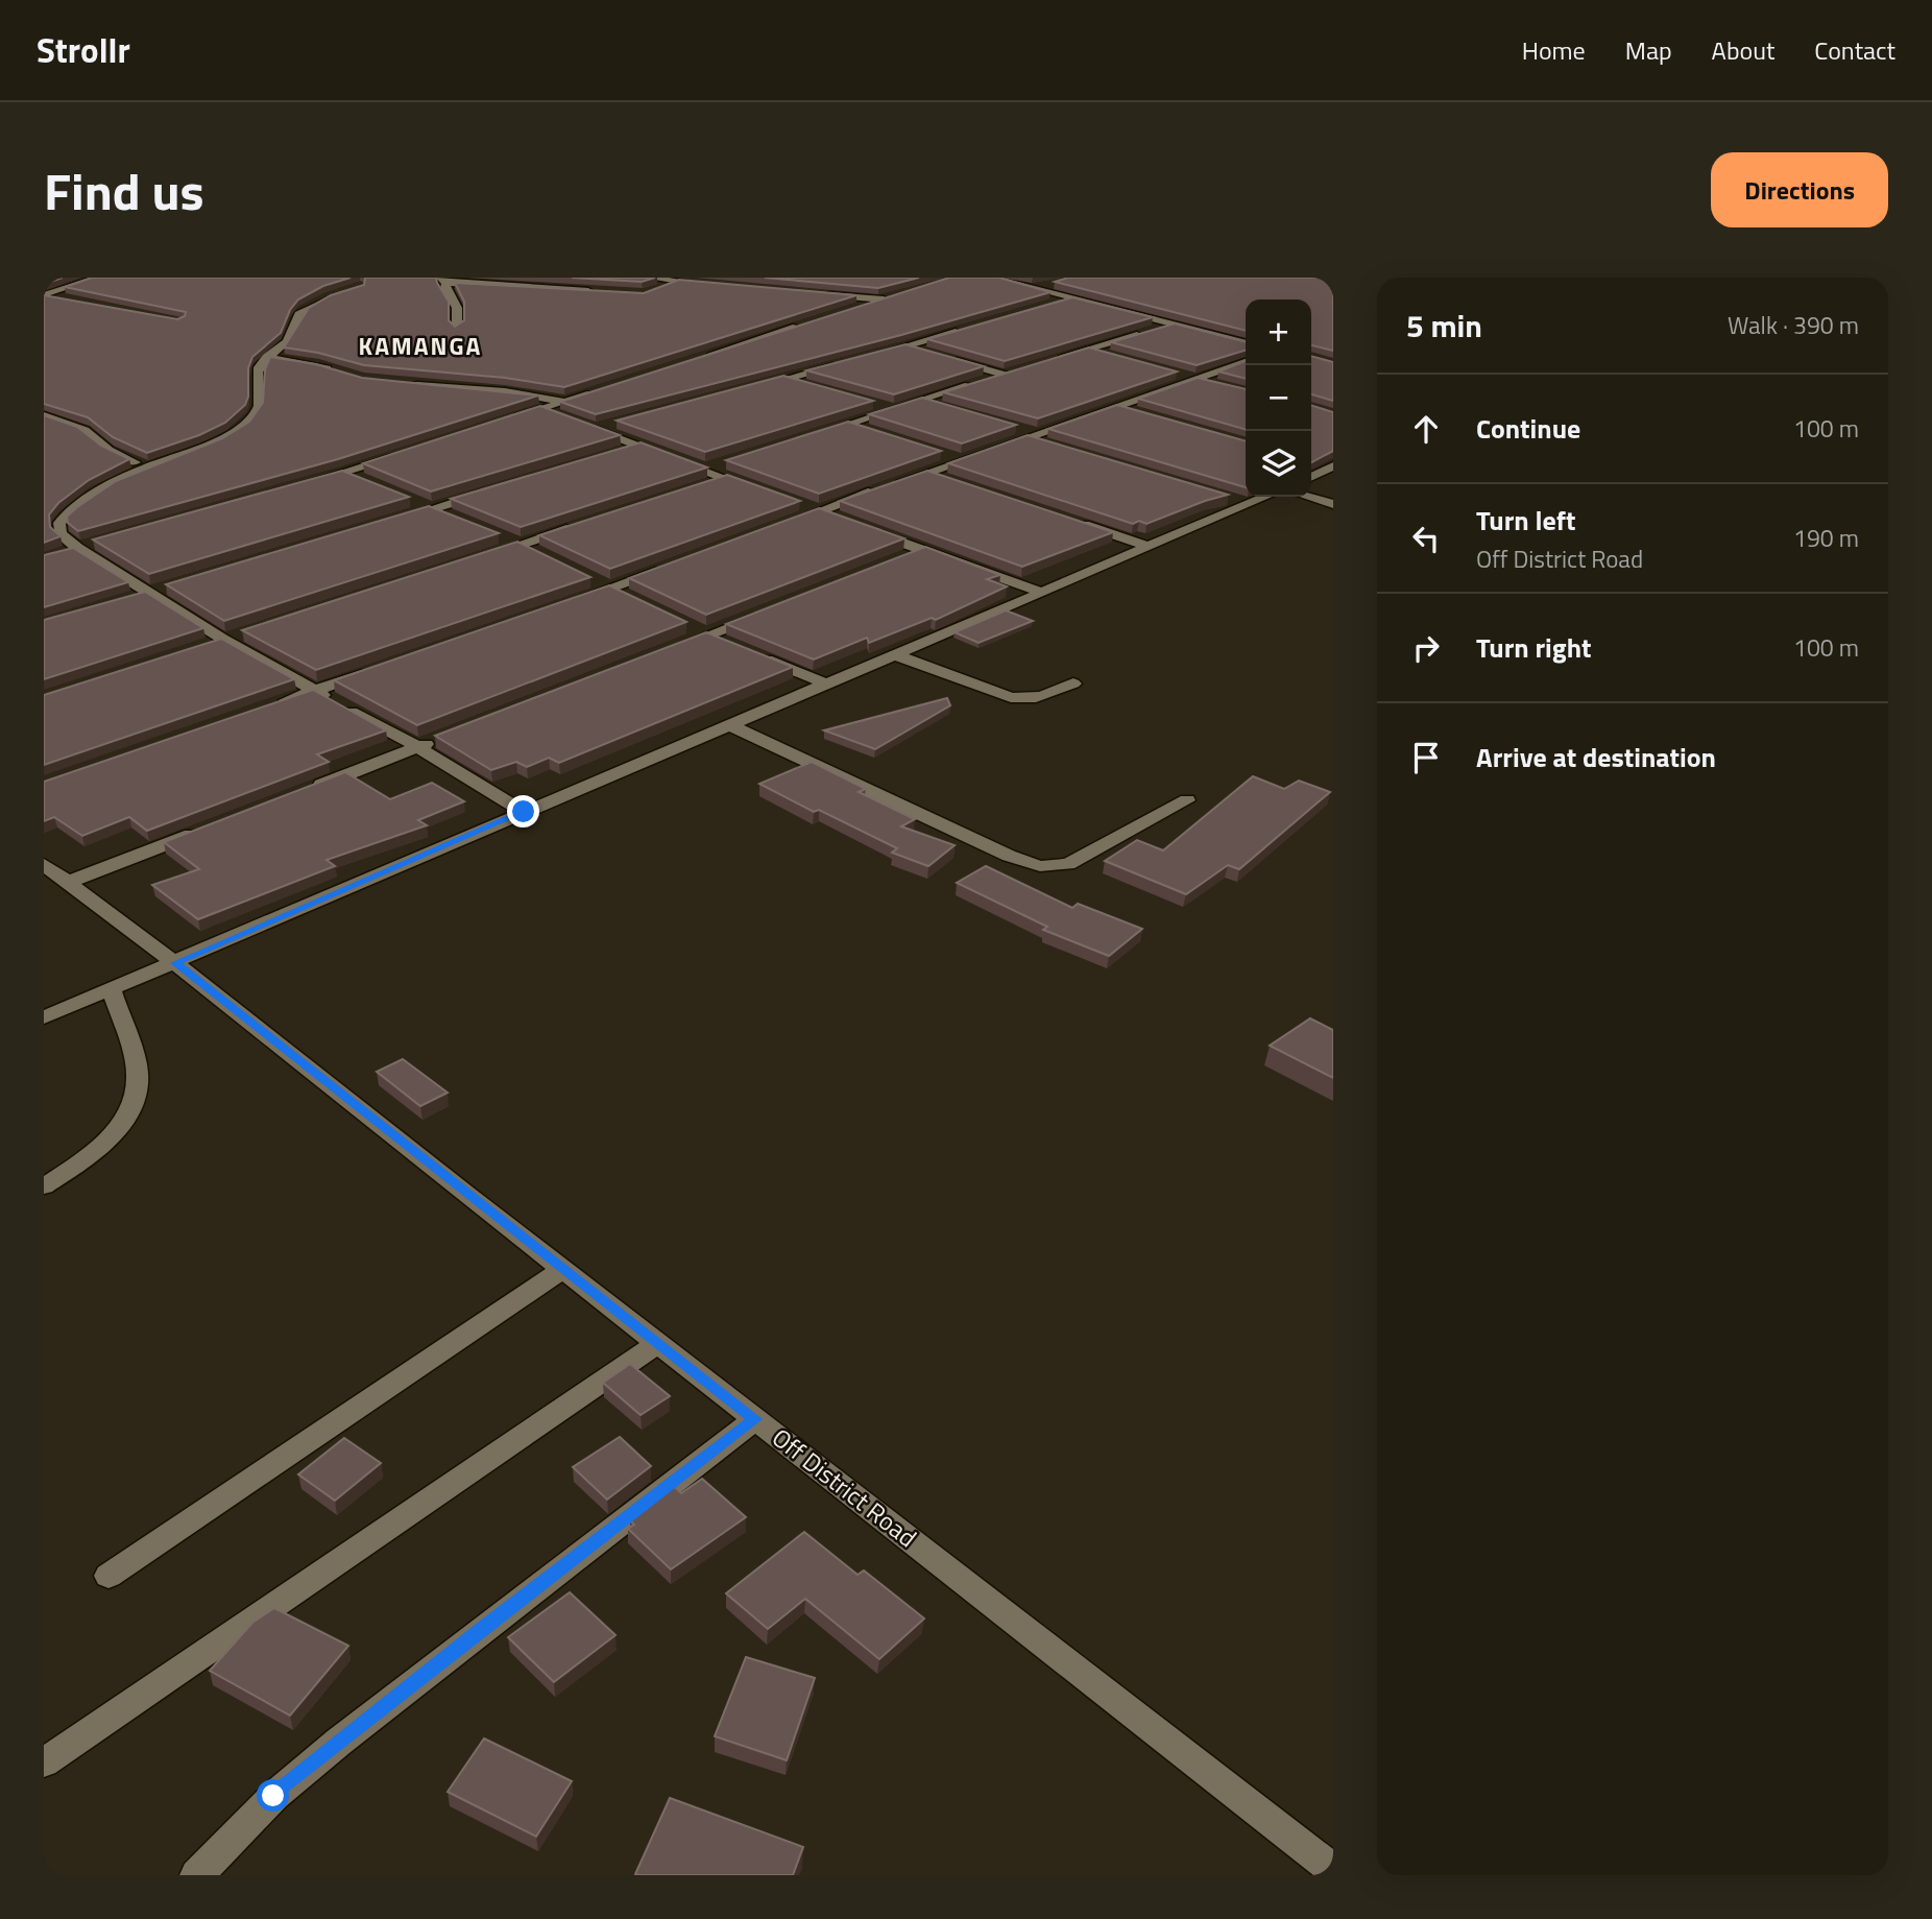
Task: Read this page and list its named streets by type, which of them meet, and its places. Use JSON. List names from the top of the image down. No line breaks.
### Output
{"streets":{"street":["Off District Road"]},"districts":["KAMANGA"],"page":{"header":"Strollr","nav":["Home","Map","About","Contact"],"title":"Find us","buttons":"Directions","heading":["5 min","Walk · 390 m"],"map_buttons":["+","−"],"list":[["Continue","100 m"],["Turn left","Off District Road","190 m"],["Turn right","100 m"],"Arrive at destination"]}}
